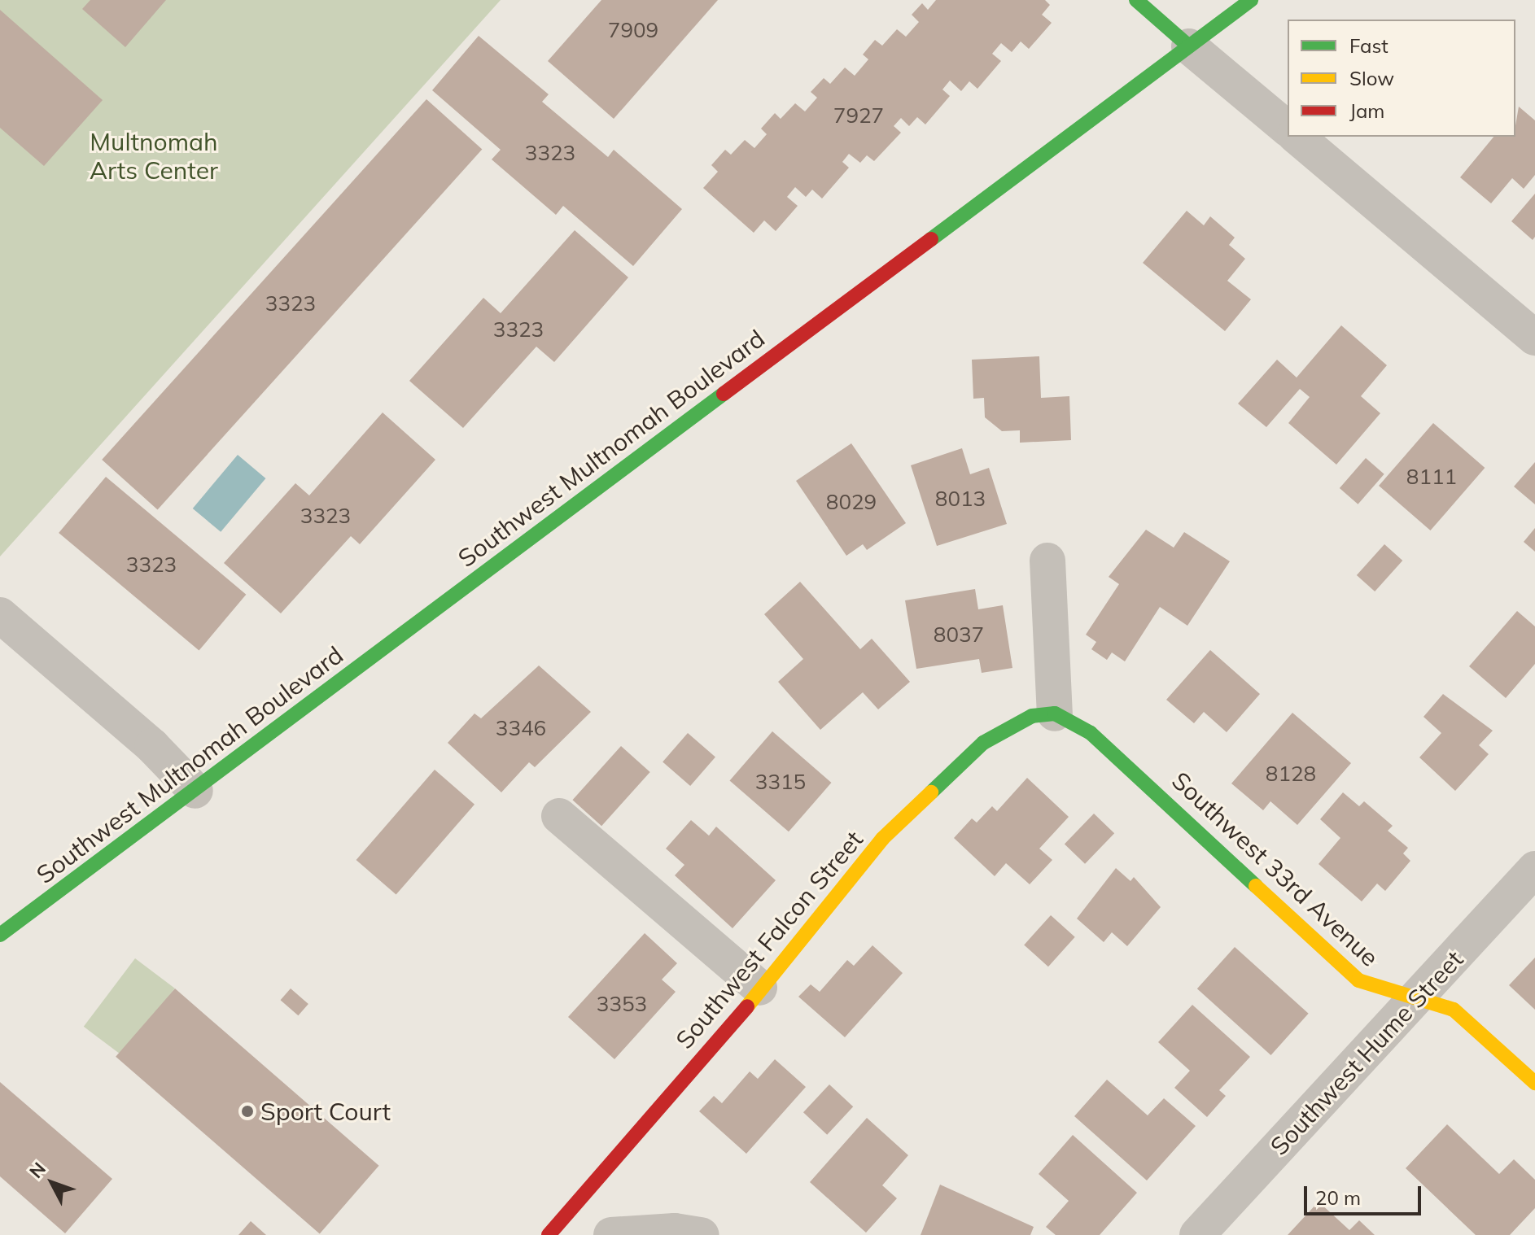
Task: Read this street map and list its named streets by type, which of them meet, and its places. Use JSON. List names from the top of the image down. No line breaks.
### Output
{"streets":{"main road":["Southwest Multnomah Boulevard","Southwest 33rd Avenue","Southwest Falcon Street"],"street":["Southwest Hume Street"]},"crossings":[["Southwest 33rd Avenue","Southwest Falcon Street"],["Southwest 33rd Avenue","Southwest Hume Street"]],"parks":["Multnomah Arts Center"],"places":["Sport Court"],"house_numbers":["7909","7927","3323","3323","3323","8111","8013","8029","3323","3323","8037","3346","8128","3315","3353"],"legend":["Fast","Slow","Jam"],"scale_bar":"20 m","north":"top left"}
